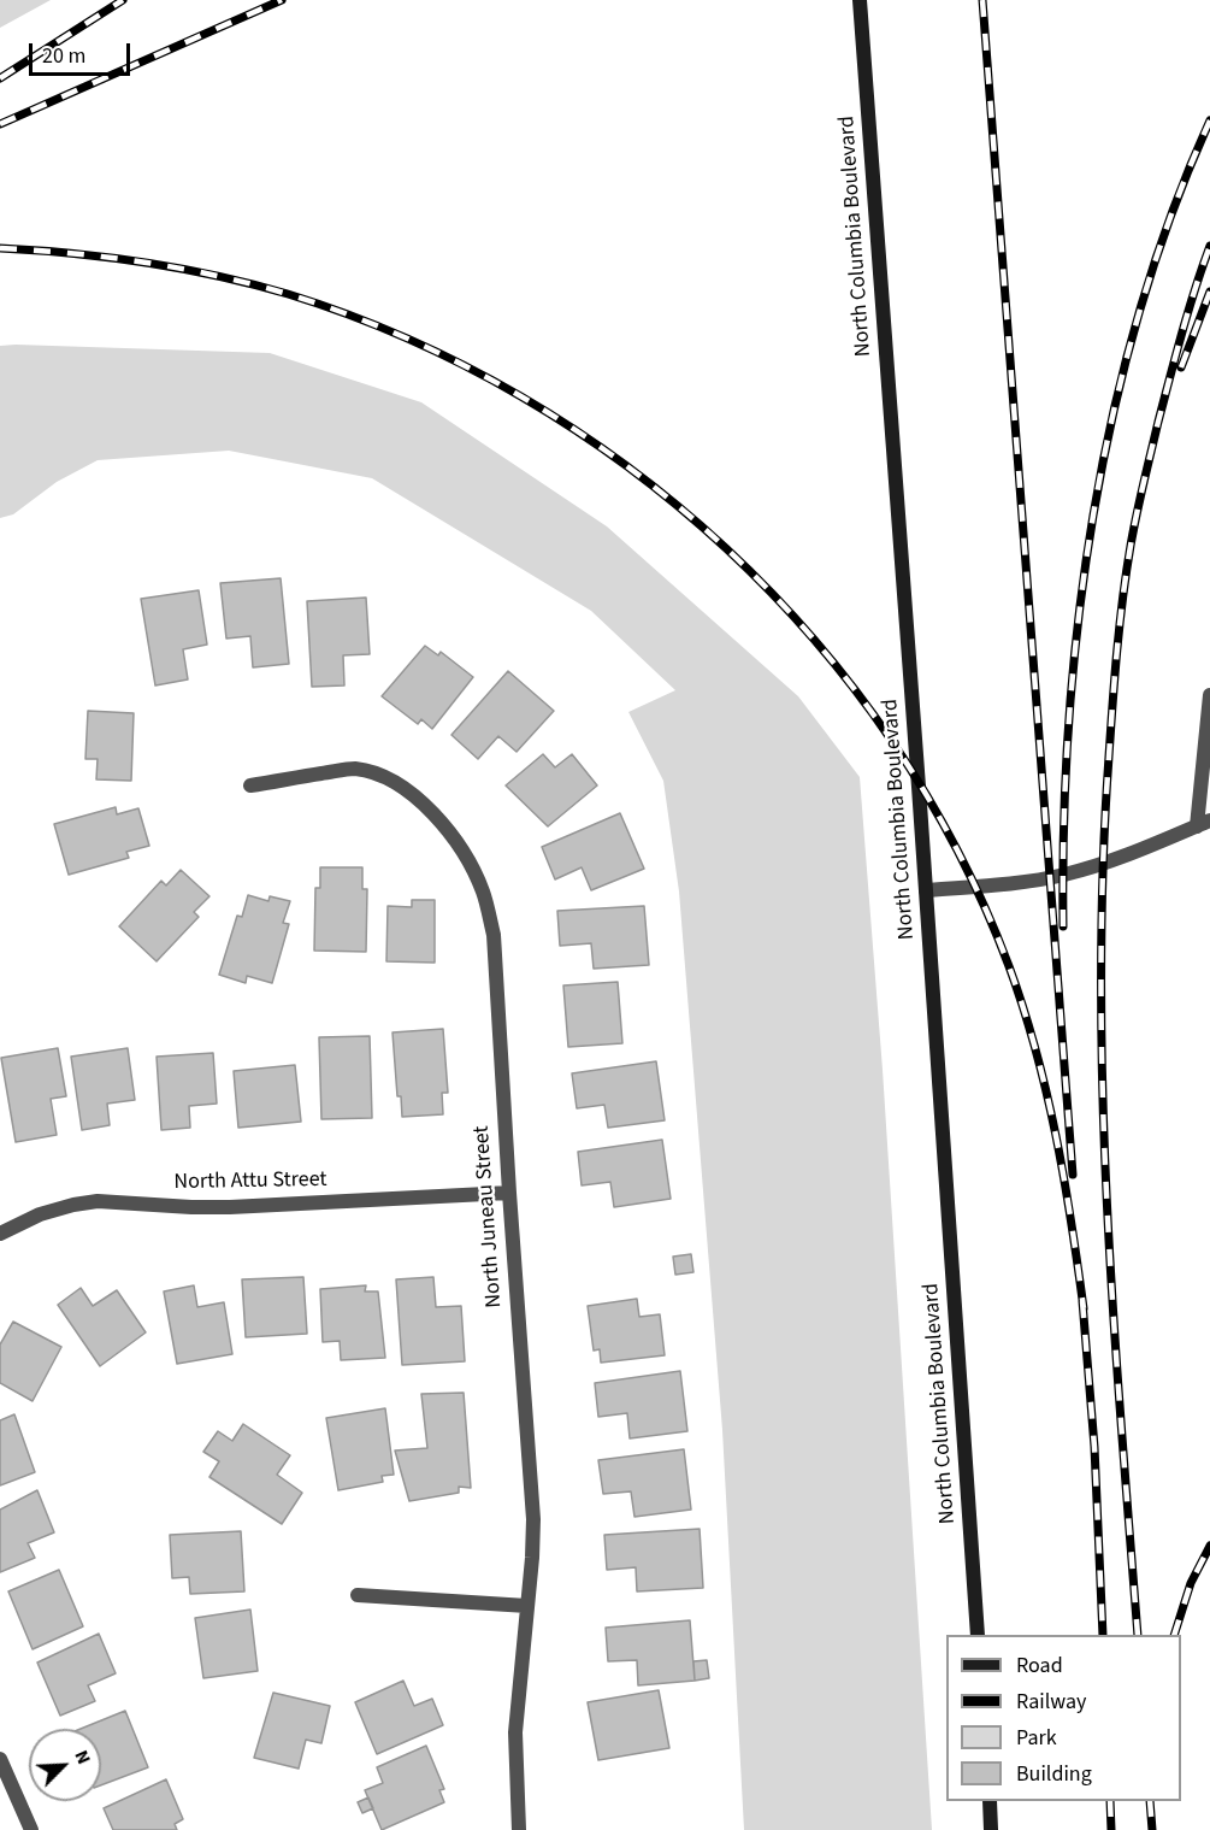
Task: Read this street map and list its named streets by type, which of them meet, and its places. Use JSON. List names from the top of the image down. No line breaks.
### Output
{"streets":{"main road":["North Columbia Boulevard"],"street":["North Attu Street","North Juneau Street"]},"crossings":[["North Attu Street","North Juneau Street"]],"legend":["Road","Railway","Park","Building"],"scale_bar":"20 m","north":"top right"}
